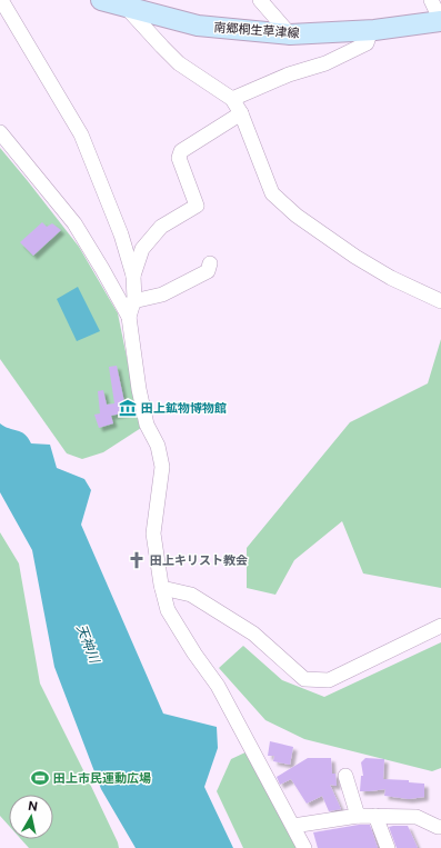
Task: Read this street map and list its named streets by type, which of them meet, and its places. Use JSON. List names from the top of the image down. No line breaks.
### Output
{"streets":{"main road":["南郷桐生草津線"]},"water":["天神川"],"places":{"museum":["田上鉱物博物館"],"church":["田上キリスト教会"],"sports":["田上市民運動広場"]},"north":"top"}
